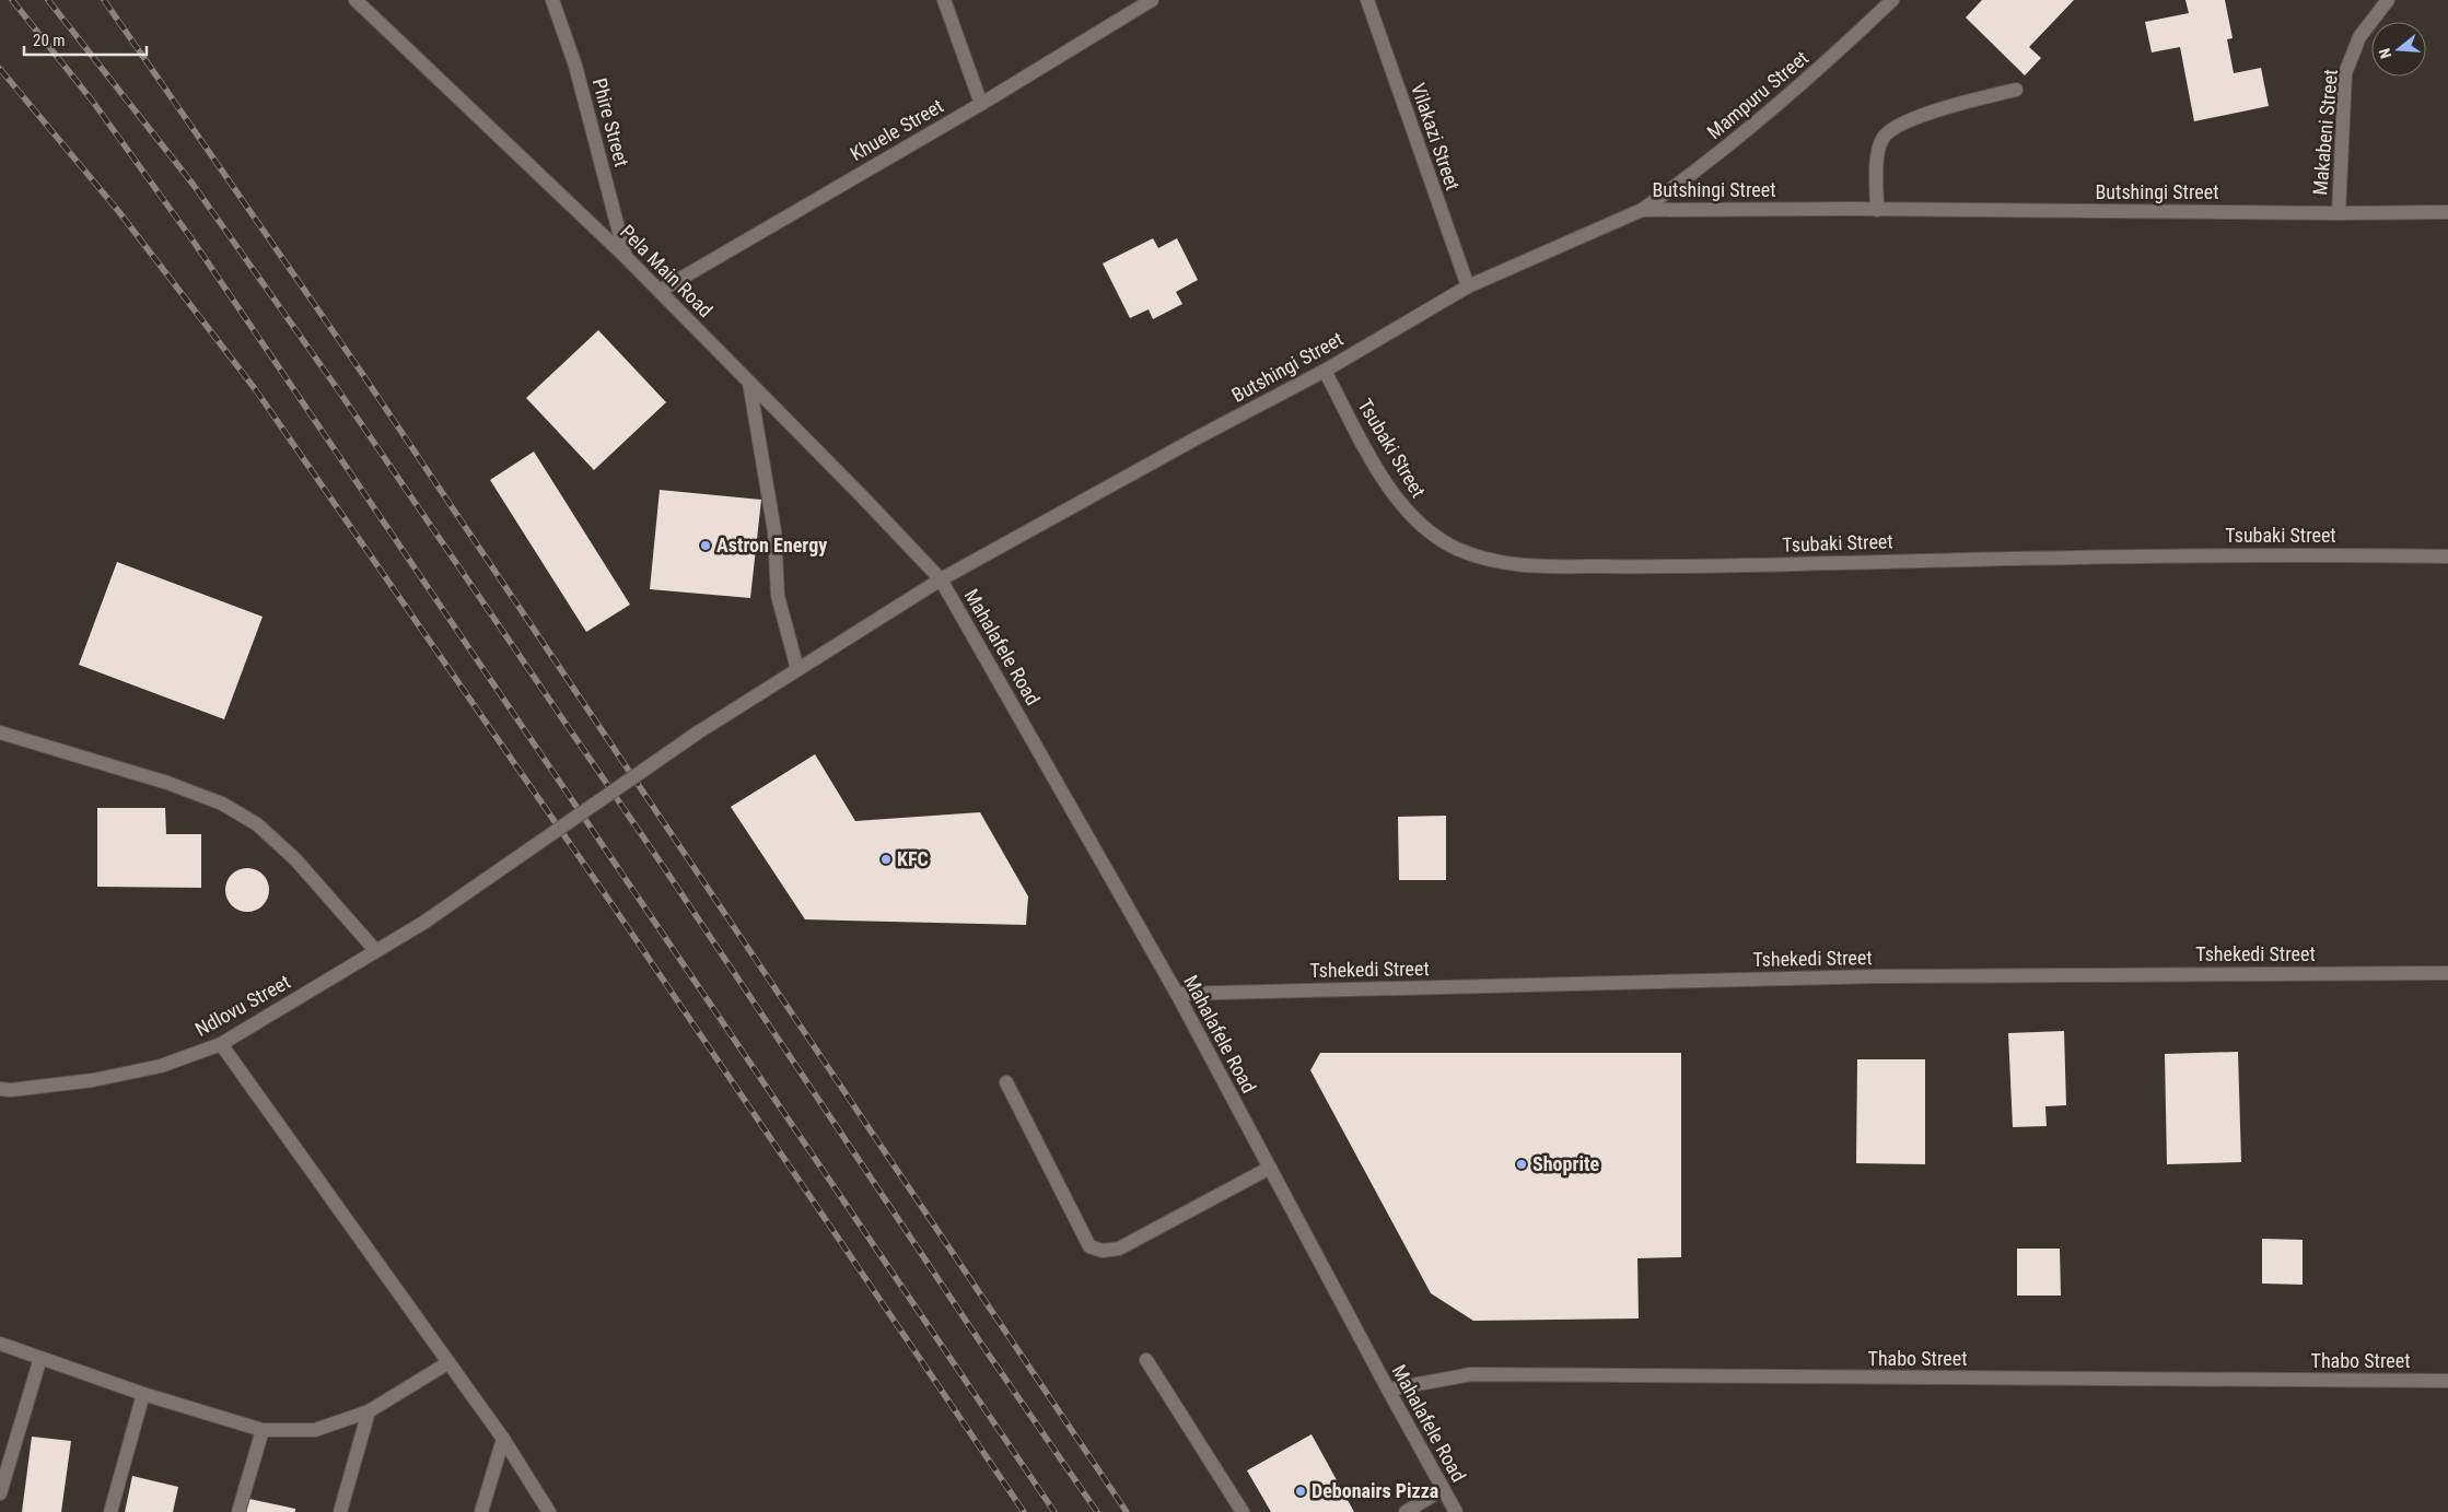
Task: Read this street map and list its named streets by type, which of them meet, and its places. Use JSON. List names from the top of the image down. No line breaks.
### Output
{"streets":{"street":["Mampuru Street","Phire Street","Khuele Street","Makabeni Street","Vilakazi Street","Butshingi Street","Pela Main Road","Tsubaki Street","Mahalafele Road","Tshekedi Street","Ndlovu Street","Thabo Street"]},"crossings":[["Mampuru Street","Butshingi Street"],["Phire Street","Pela Main Road"],["Khuele Street","Pela Main Road"],["Makabeni Street","Butshingi Street"],["Vilakazi Street","Butshingi Street"],["Butshingi Street","Pela Main Road"],["Butshingi Street","Tsubaki Street"],["Butshingi Street","Mahalafele Road"],["Butshingi Street","Ndlovu Street"],["Pela Main Road","Mahalafele Road"],["Mahalafele Road","Tshekedi Street"],["Mahalafele Road","Thabo Street"]],"places":["Astron Energy","KFC","Shoprite","Debonairs Pizza"],"scale_bar":"20 m","north":"left"}
